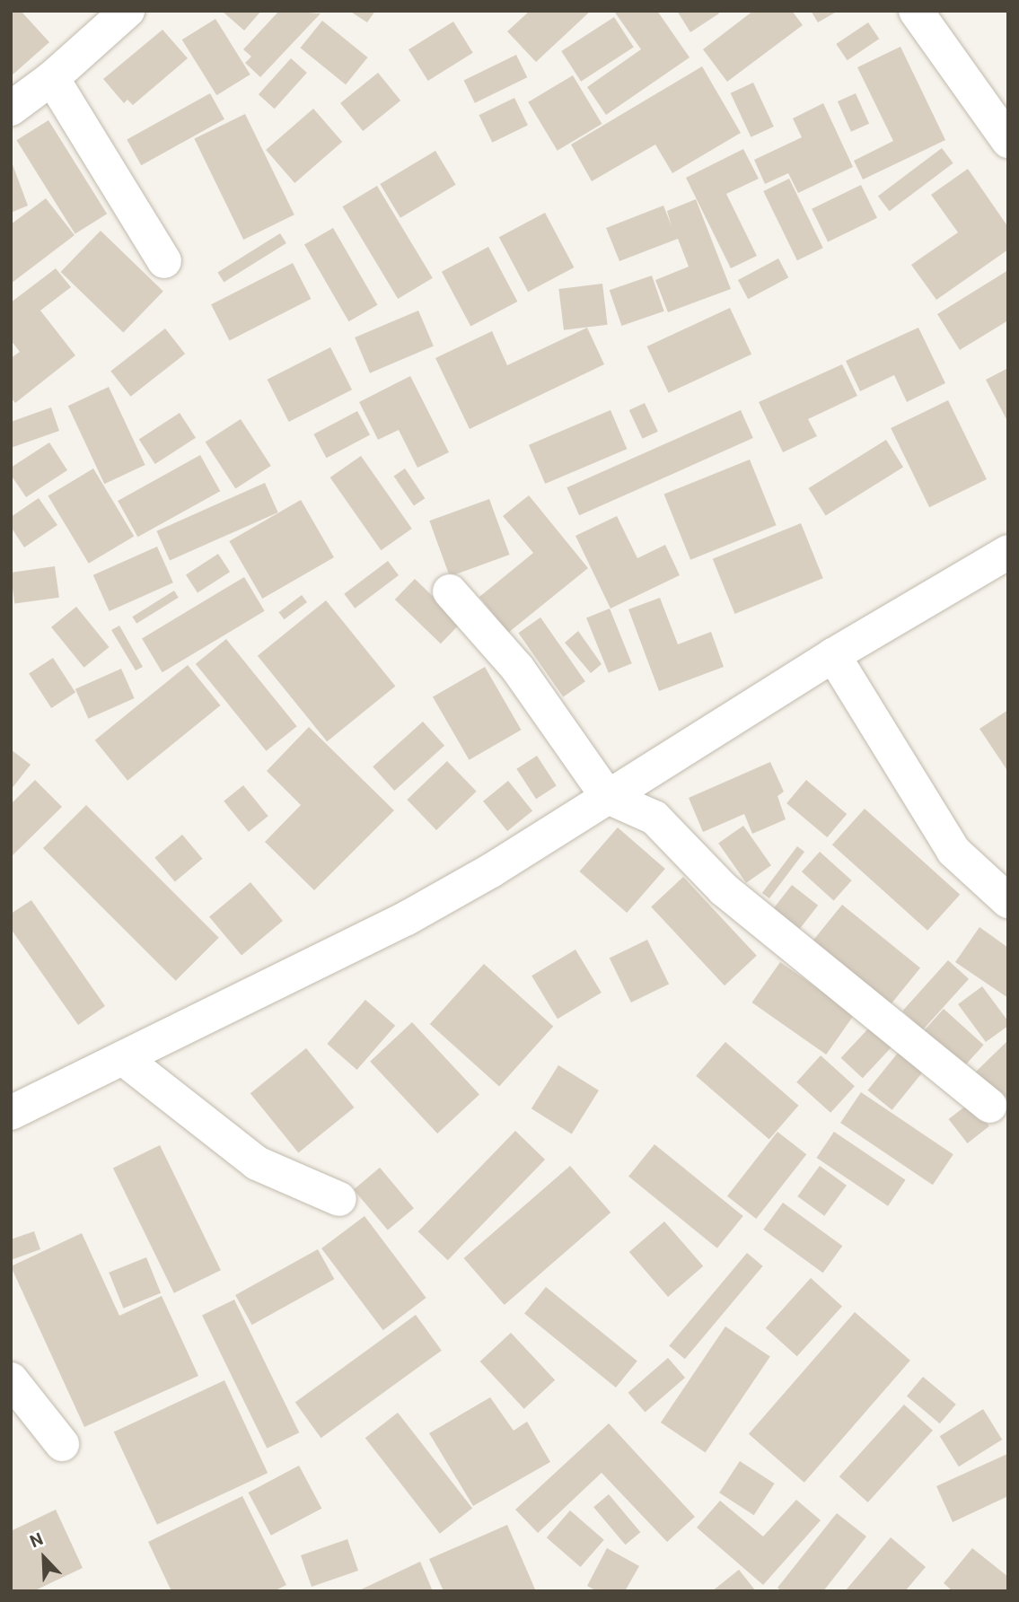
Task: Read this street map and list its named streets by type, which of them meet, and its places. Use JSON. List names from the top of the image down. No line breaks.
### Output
{"north":"top left"}
